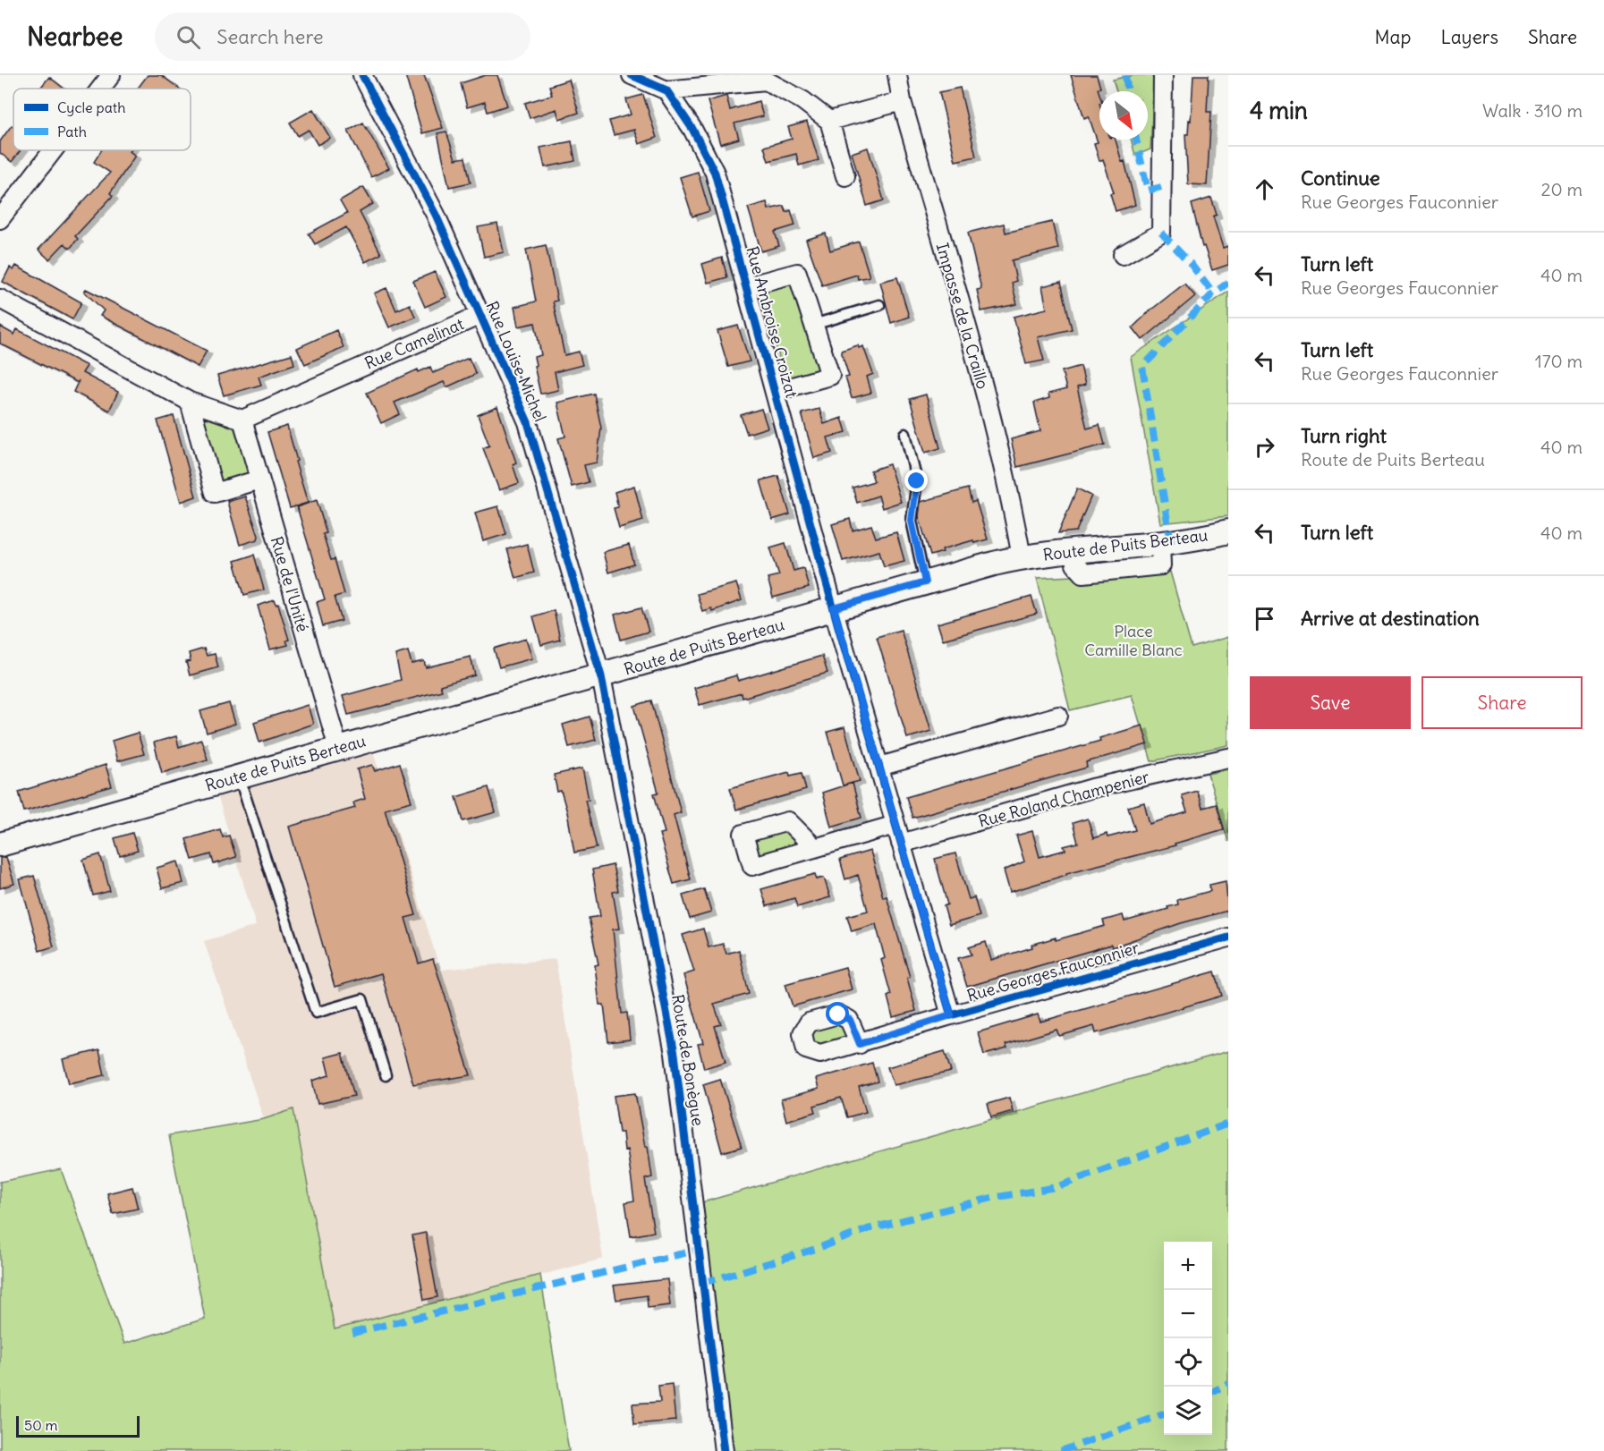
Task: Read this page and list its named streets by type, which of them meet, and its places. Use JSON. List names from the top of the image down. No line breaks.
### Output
{"streets":{"street":["Impasse de la Craillo","Rue Ambroise Croizat","Rue Camelinat","Rue Louise Michel","Route de Puits Berteau","Rue de l'Unité","Rue Roland Champenier","Rue Georges Fauconnier","Route de Bonègue"]},"crossings":[["Impasse de la Craillo","Route de Puits Berteau"],["Rue Ambroise Croizat","Route de Puits Berteau"],["Rue Ambroise Croizat","Rue Georges Fauconnier"],["Rue Camelinat","Rue Louise Michel"],["Rue Camelinat","Rue de l'Unité"],["Rue Louise Michel","Route de Puits Berteau"],["Rue Louise Michel","Route de Bonègue"],["Route de Puits Berteau","Rue de l'Unité"],["Route de Puits Berteau","Rue Georges Fauconnier"],["Route de Puits Berteau","Route de Bonègue"],["Rue Roland Champenier","Rue Georges Fauconnier"]],"parks":["Place Camille Blanc"],"legend":["Cycle path","Path"],"scale_bar":"50 m","north":"bottom right","page":{"header":"Nearbee","search":"Search here","nav":["Map","Layers","Share"],"heading":["4 min","Walk · 310 m"],"list":[["Continue","Rue Georges Fauconnier","20 m"],["Turn left","Rue Georges Fauconnier","40 m"],["Turn left","Rue Georges Fauconnier","170 m"],["Turn right","Route de Puits Berteau","40 m"],["Turn left","40 m"],"Arrive at destination"],"buttons":["Save","Share"],"map_buttons":["+","−"],"scale":"50 m"}}
